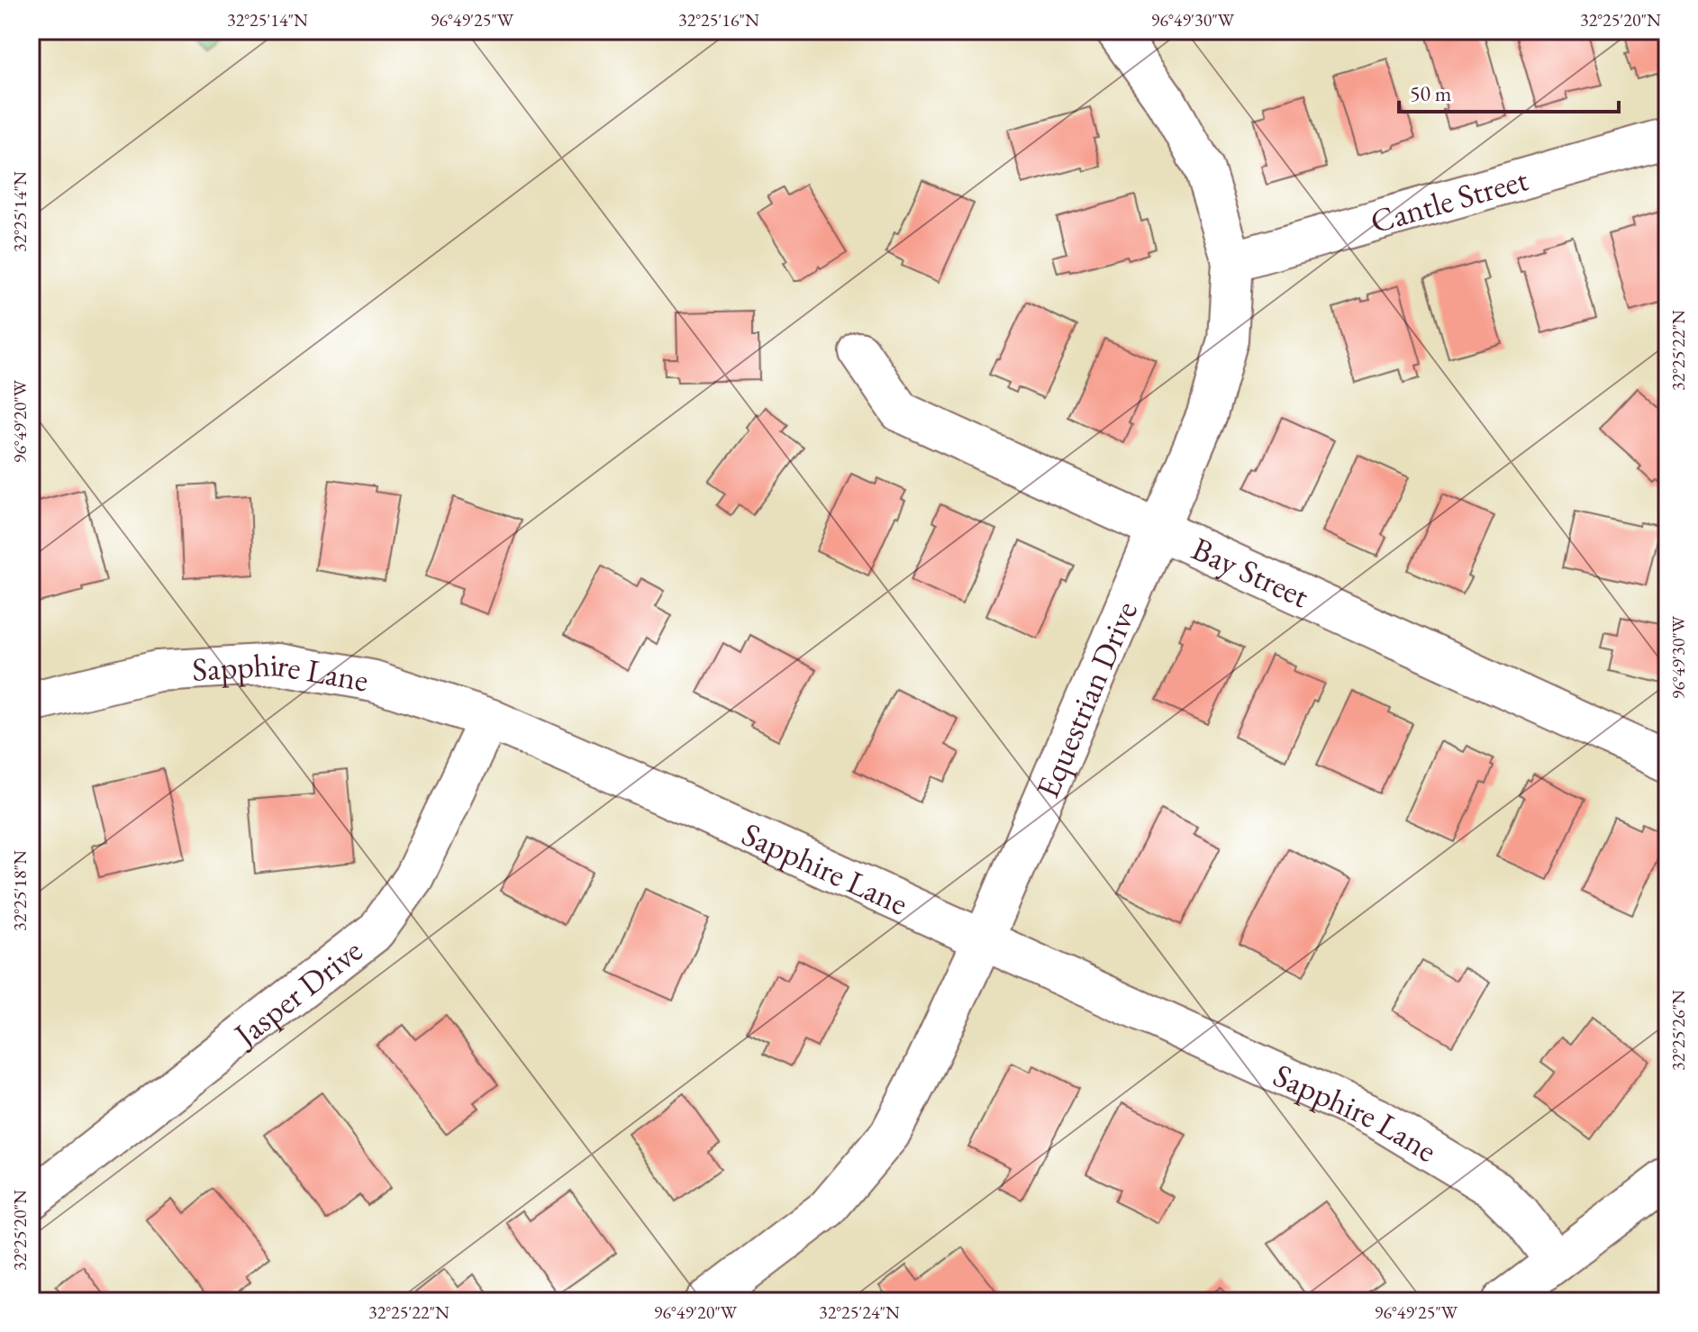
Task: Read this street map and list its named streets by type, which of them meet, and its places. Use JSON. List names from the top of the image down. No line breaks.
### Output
{"streets":{"street":["Cantle Street","Bay Street","Sapphire Lane","Equestrian Drive","Jasper Drive"]},"crossings":[["Cantle Street","Equestrian Drive"],["Bay Street","Equestrian Drive"],["Sapphire Lane","Equestrian Drive"],["Sapphire Lane","Jasper Drive"]],"scale_bar":"50 m","coordinates":["32°25'14\"N","96°49'25\"W","32°25'16\"N","96°49'30\"W","32°25'20\"N","32°25'22\"N","96°49'20\"W","32°25'18\"N","32°25'26\"N","32°25'24\"N"]}
